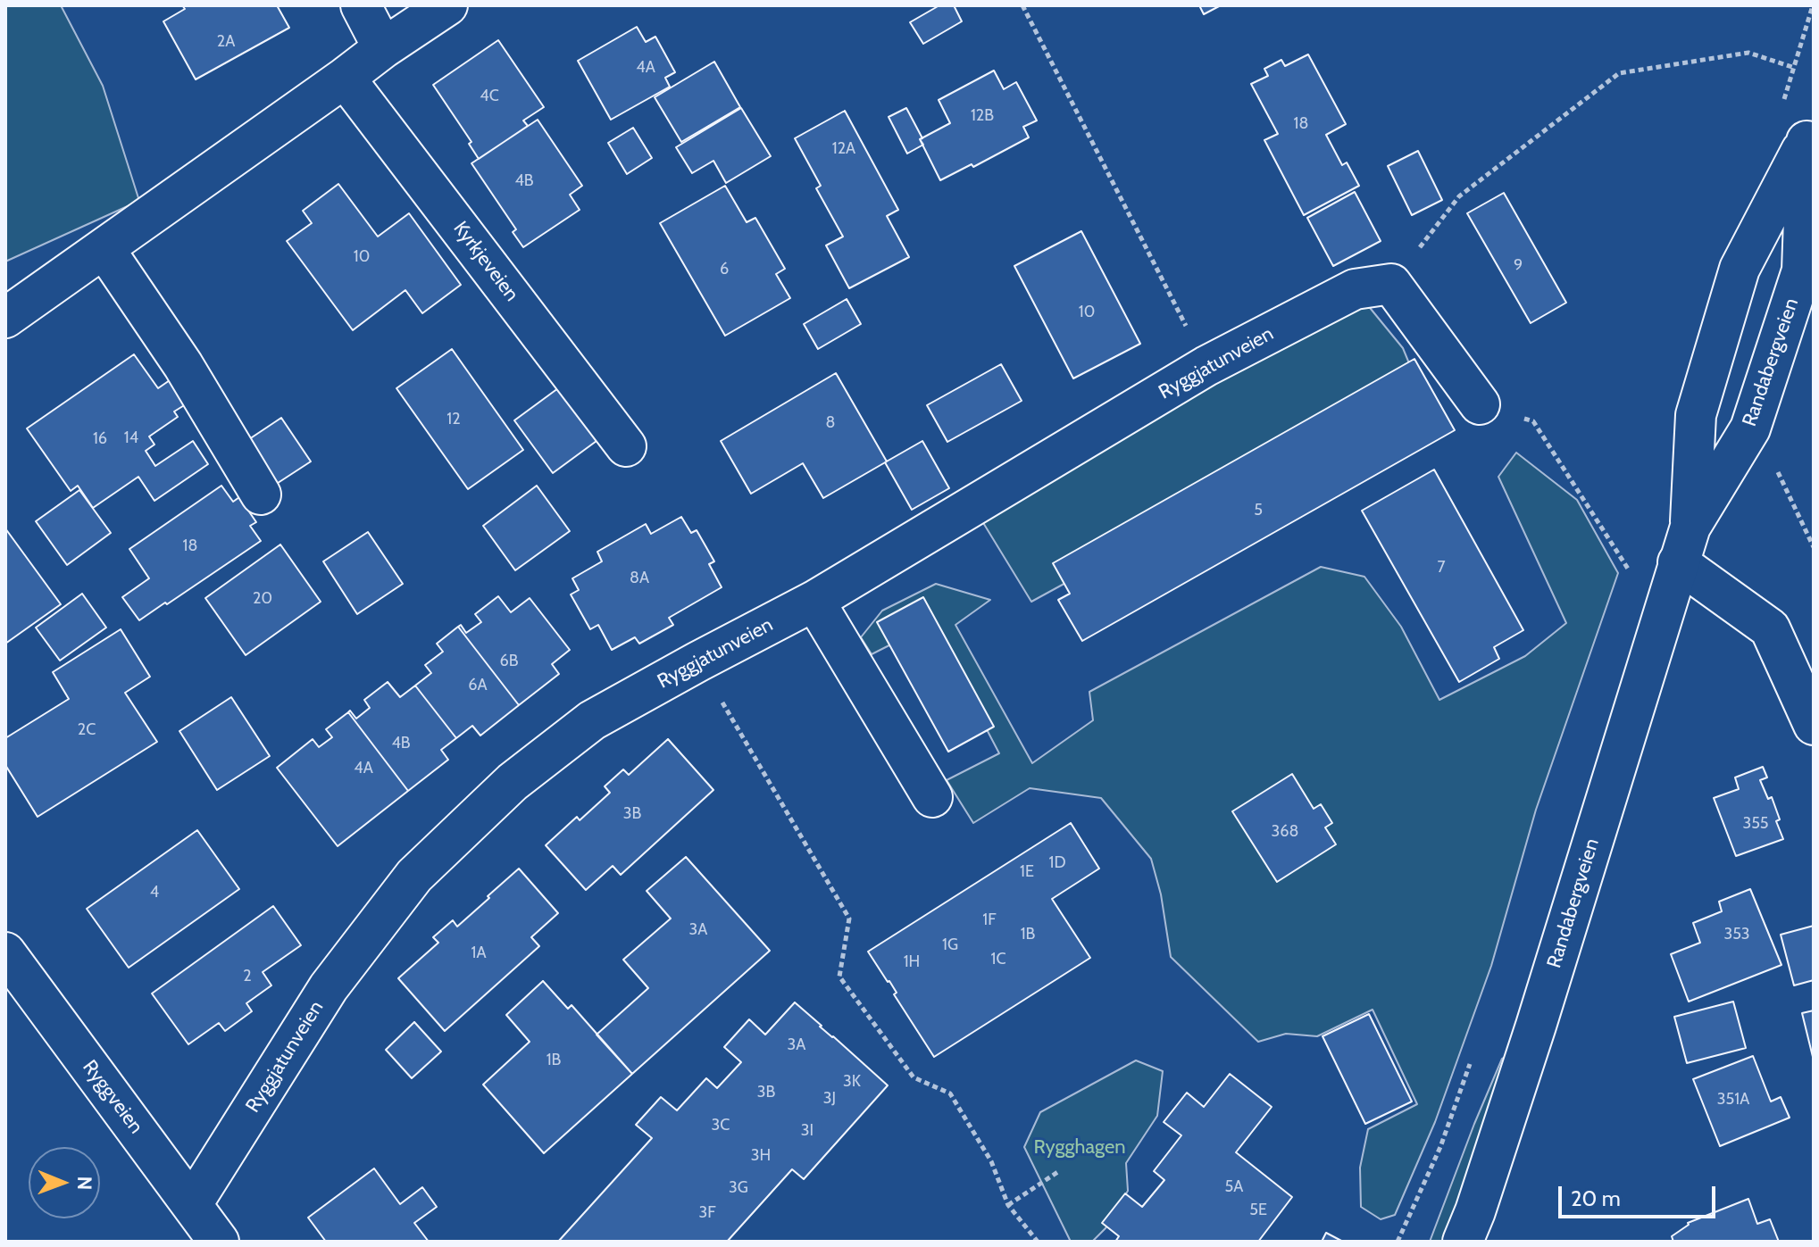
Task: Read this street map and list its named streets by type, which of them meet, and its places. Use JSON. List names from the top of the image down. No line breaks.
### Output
{"streets":{"street":["Kyrkjeveien","Randabergveien","Ryggjatunveien","Ryggveien"]},"crossings":[["Ryggjatunveien","Ryggveien"]],"parks":["Rygghagen"],"house_numbers":["2A","4A","4C","12B","18","12A","4B","10","9","6","10","12","8","14","16","5","18","7","8A","20","6B","6A","2C","4B","4A","3B","355","368","1D","1E","4","1F","3A","1B","353","1G","1A","1C","1H","2","3A","1B","3K","3B","3J","351A","3C","3I","3H","5A","3G","5E","3F"],"scale_bar":"20 m","north":"right"}
